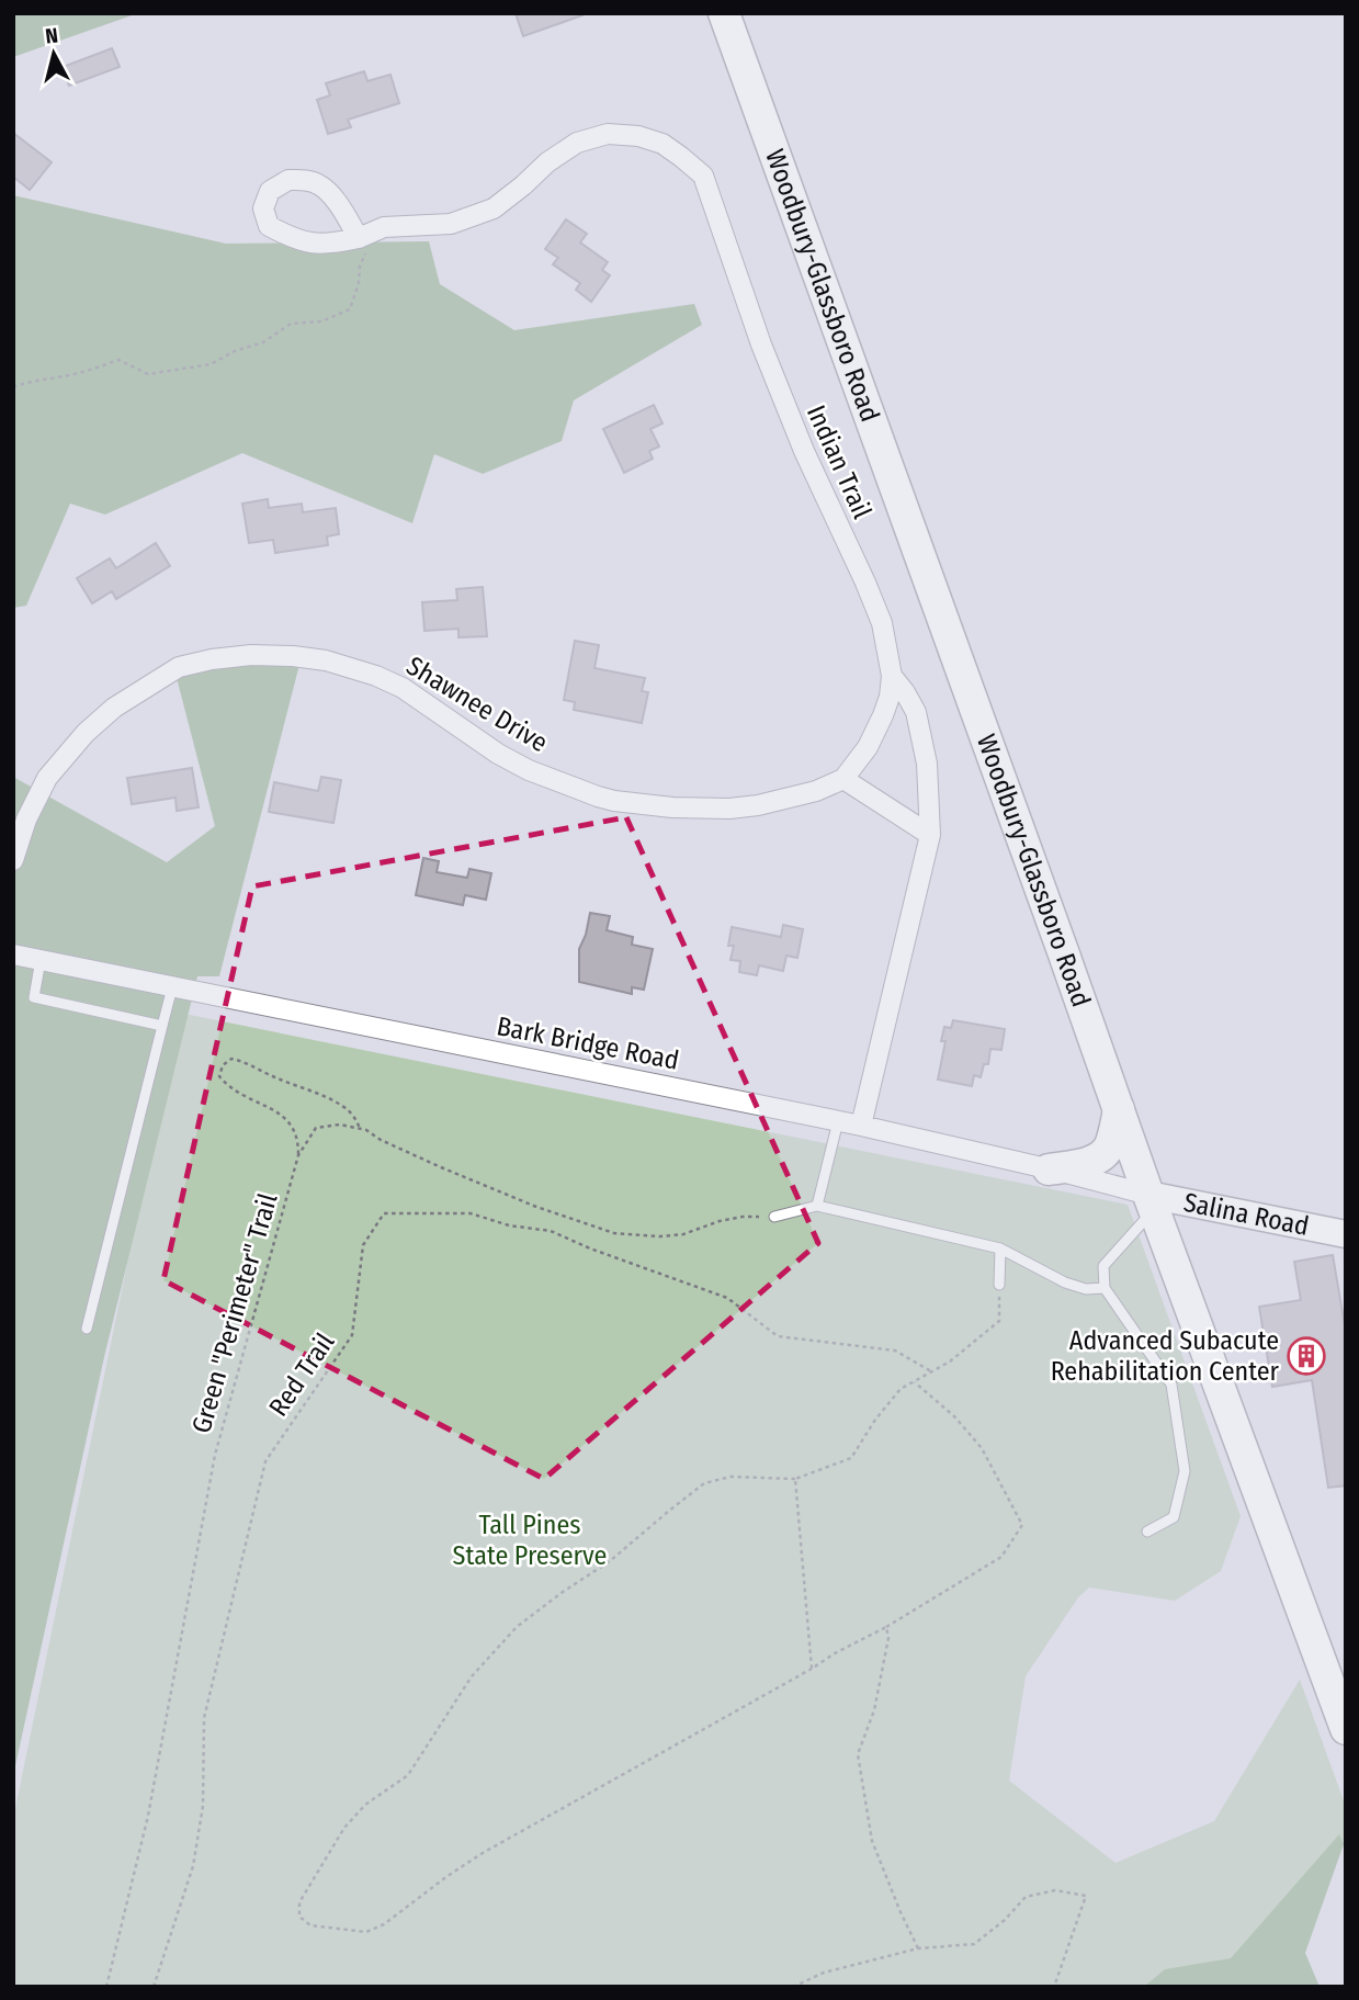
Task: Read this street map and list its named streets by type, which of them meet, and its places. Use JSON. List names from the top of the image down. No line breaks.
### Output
{"streets":{"main road":["Woodbury-Glassboro Road"],"street":["Indian Trail","Shawnee Drive","Bark Bridge Road","Salina Road"],"path":["Green \"Perimeter\" Trail","Red Trail"]},"crossings":[["Woodbury-Glassboro Road","Bark Bridge Road"],["Woodbury-Glassboro Road","Salina Road"],["Indian Trail","Bark Bridge Road"],["Bark Bridge Road","Salina Road"]],"parks":["Tall Pines State Preserve"],"places":{"building":["Advanced Subacute Rehabilitation Center"]},"north":"top"}
